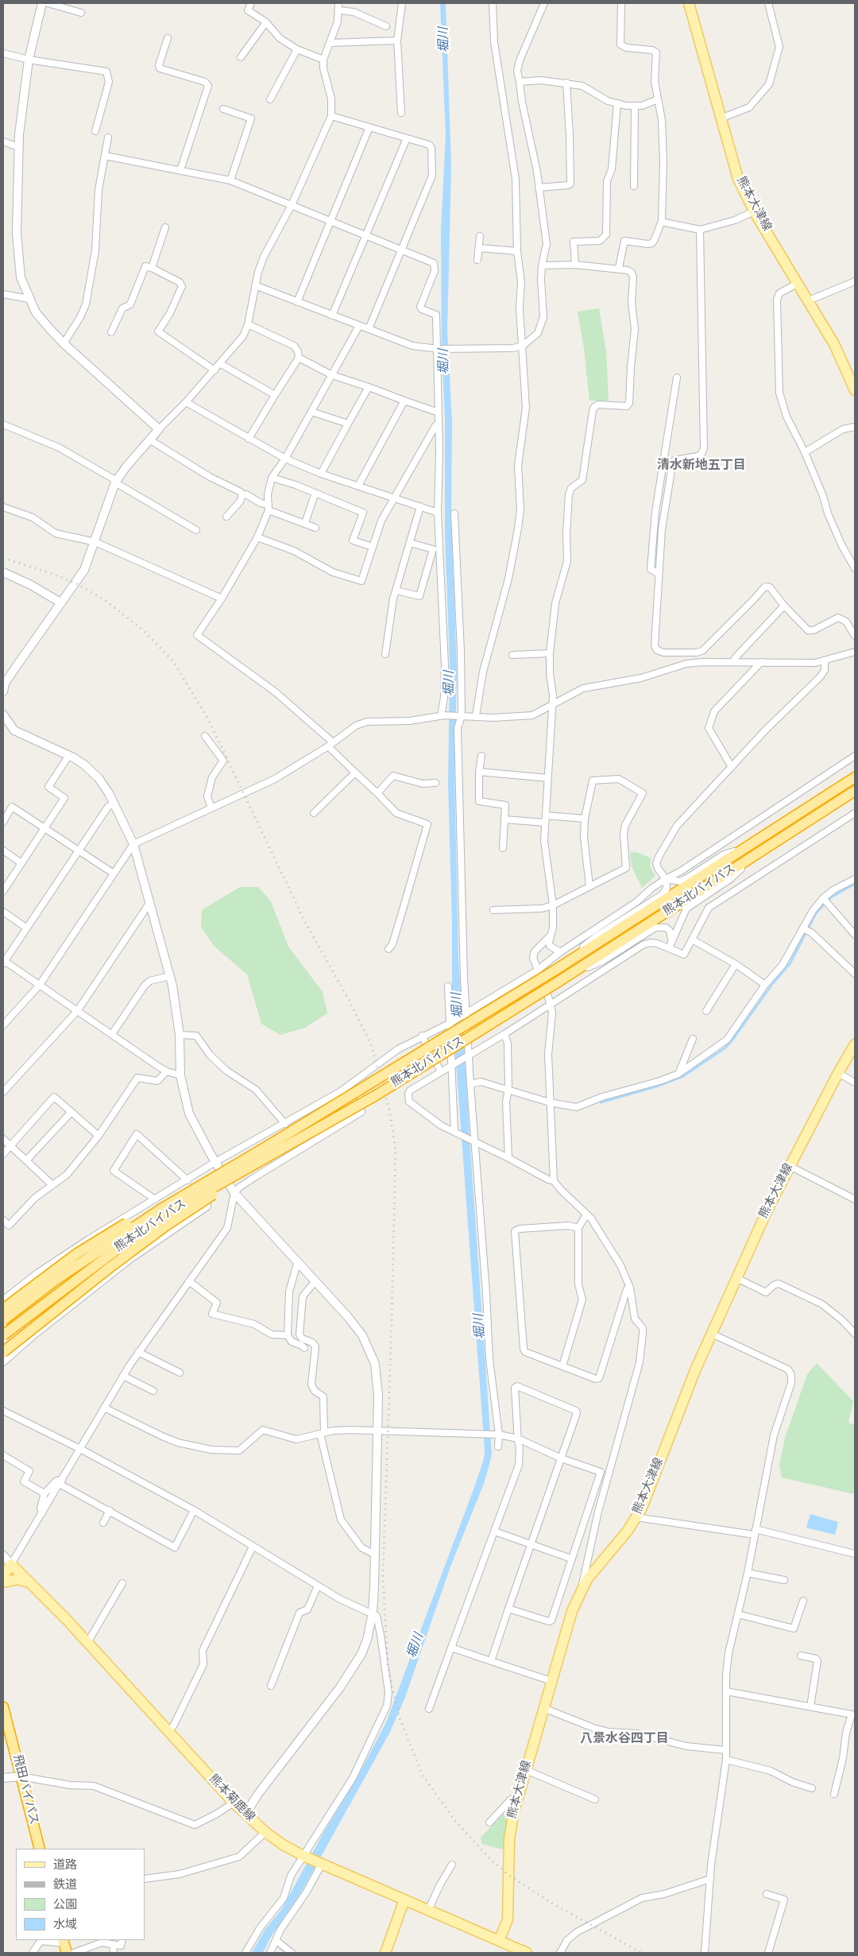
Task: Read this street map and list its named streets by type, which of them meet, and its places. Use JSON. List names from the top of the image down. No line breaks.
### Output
{"streets":{"highway":["熊本北バイパス","飛田バイパス"],"main road":["熊本大津線","熊本菊鹿線"]},"crossings":[["熊本大津線","熊本菊鹿線"]],"districts":["清水新地五丁目","八景水谷四丁目"],"water":["堀川"],"legend":["道路","鉄道","公園","水域"]}
